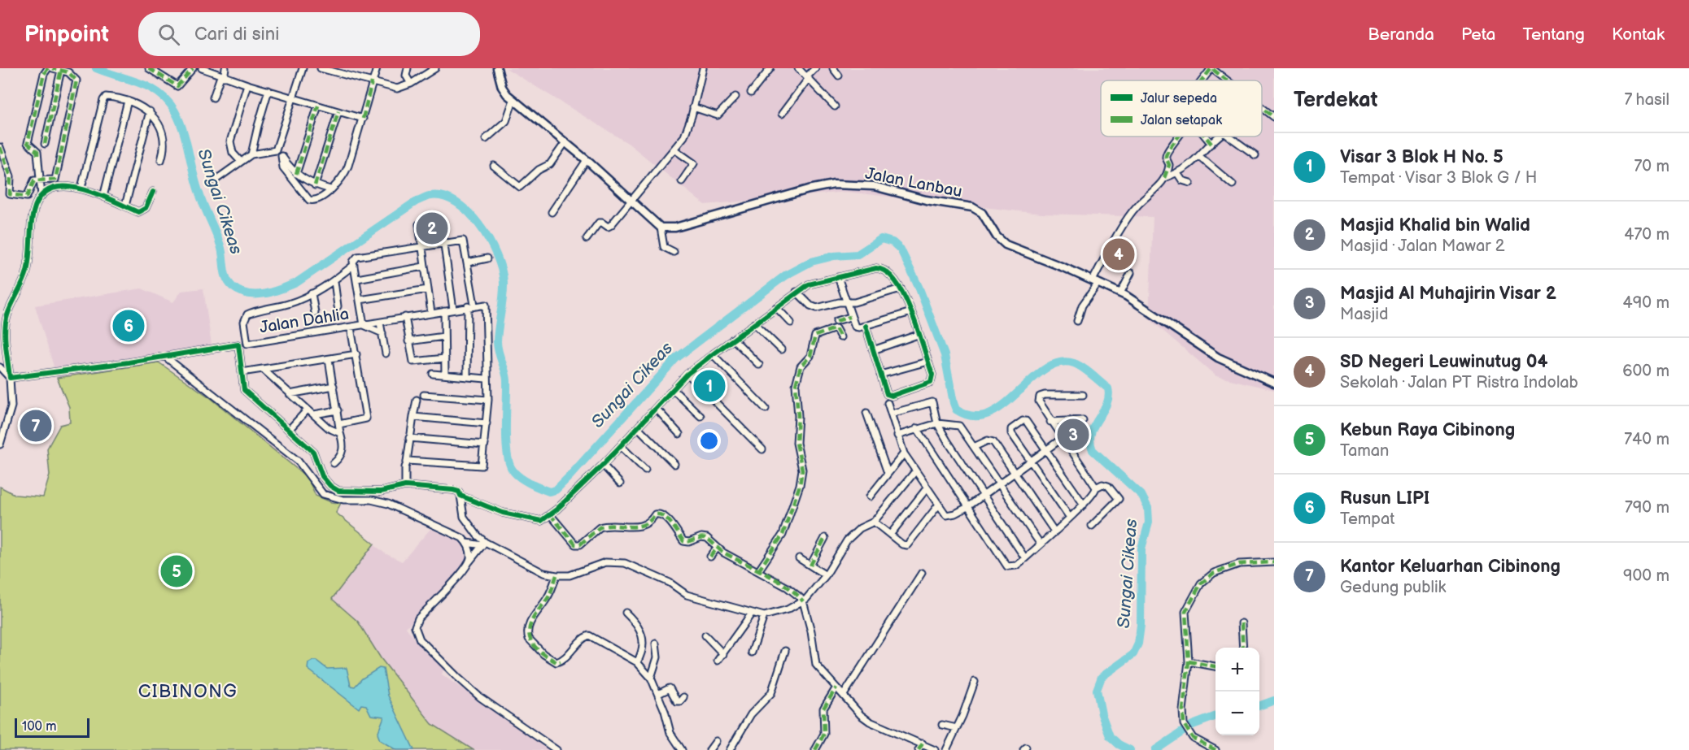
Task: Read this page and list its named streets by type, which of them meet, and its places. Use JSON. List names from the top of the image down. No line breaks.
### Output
{"streets":{"street":["Jalan Lanbau","Jalan Dahlia"]},"districts":["CIBINONG"],"water":["Sungai Cikeas"],"legend":["Jalur sepeda","Jalan setapak"],"scale_bar":"100 m","page":{"header":"Pinpoint","search":"Cari di sini","nav":["Beranda","Peta","Tentang","Kontak"],"heading":["Terdekat","7 hasil"],"list":[{"mark":"1","name":"Visar 3 Blok H No. 5","note":"Tempat · Visar 3 Blok G / H","value":"70 m"},{"mark":"2","name":"Masjid Khalid bin Walid","note":"Masjid · Jalan Mawar 2","value":"470 m"},{"mark":"3","name":"Masjid Al Muhajirin Visar 2","note":"Masjid","value":"490 m"},{"mark":"4","name":"SD Negeri Leuwinutug 04","note":"Sekolah · Jalan PT Ristra Indolab","value":"600 m"},{"mark":"5","name":"Kebun Raya Cibinong","note":"Taman","value":"740 m"},{"mark":"6","name":"Rusun LIPI","note":"Tempat","value":"790 m"},{"mark":"7","name":"Kantor Keluarhan Cibinong","note":"Gedung publik","value":"900 m"}],"pins":["2","4","6","1","7","3","5"],"map_buttons":["+","−"],"scale":"100 m"}}
